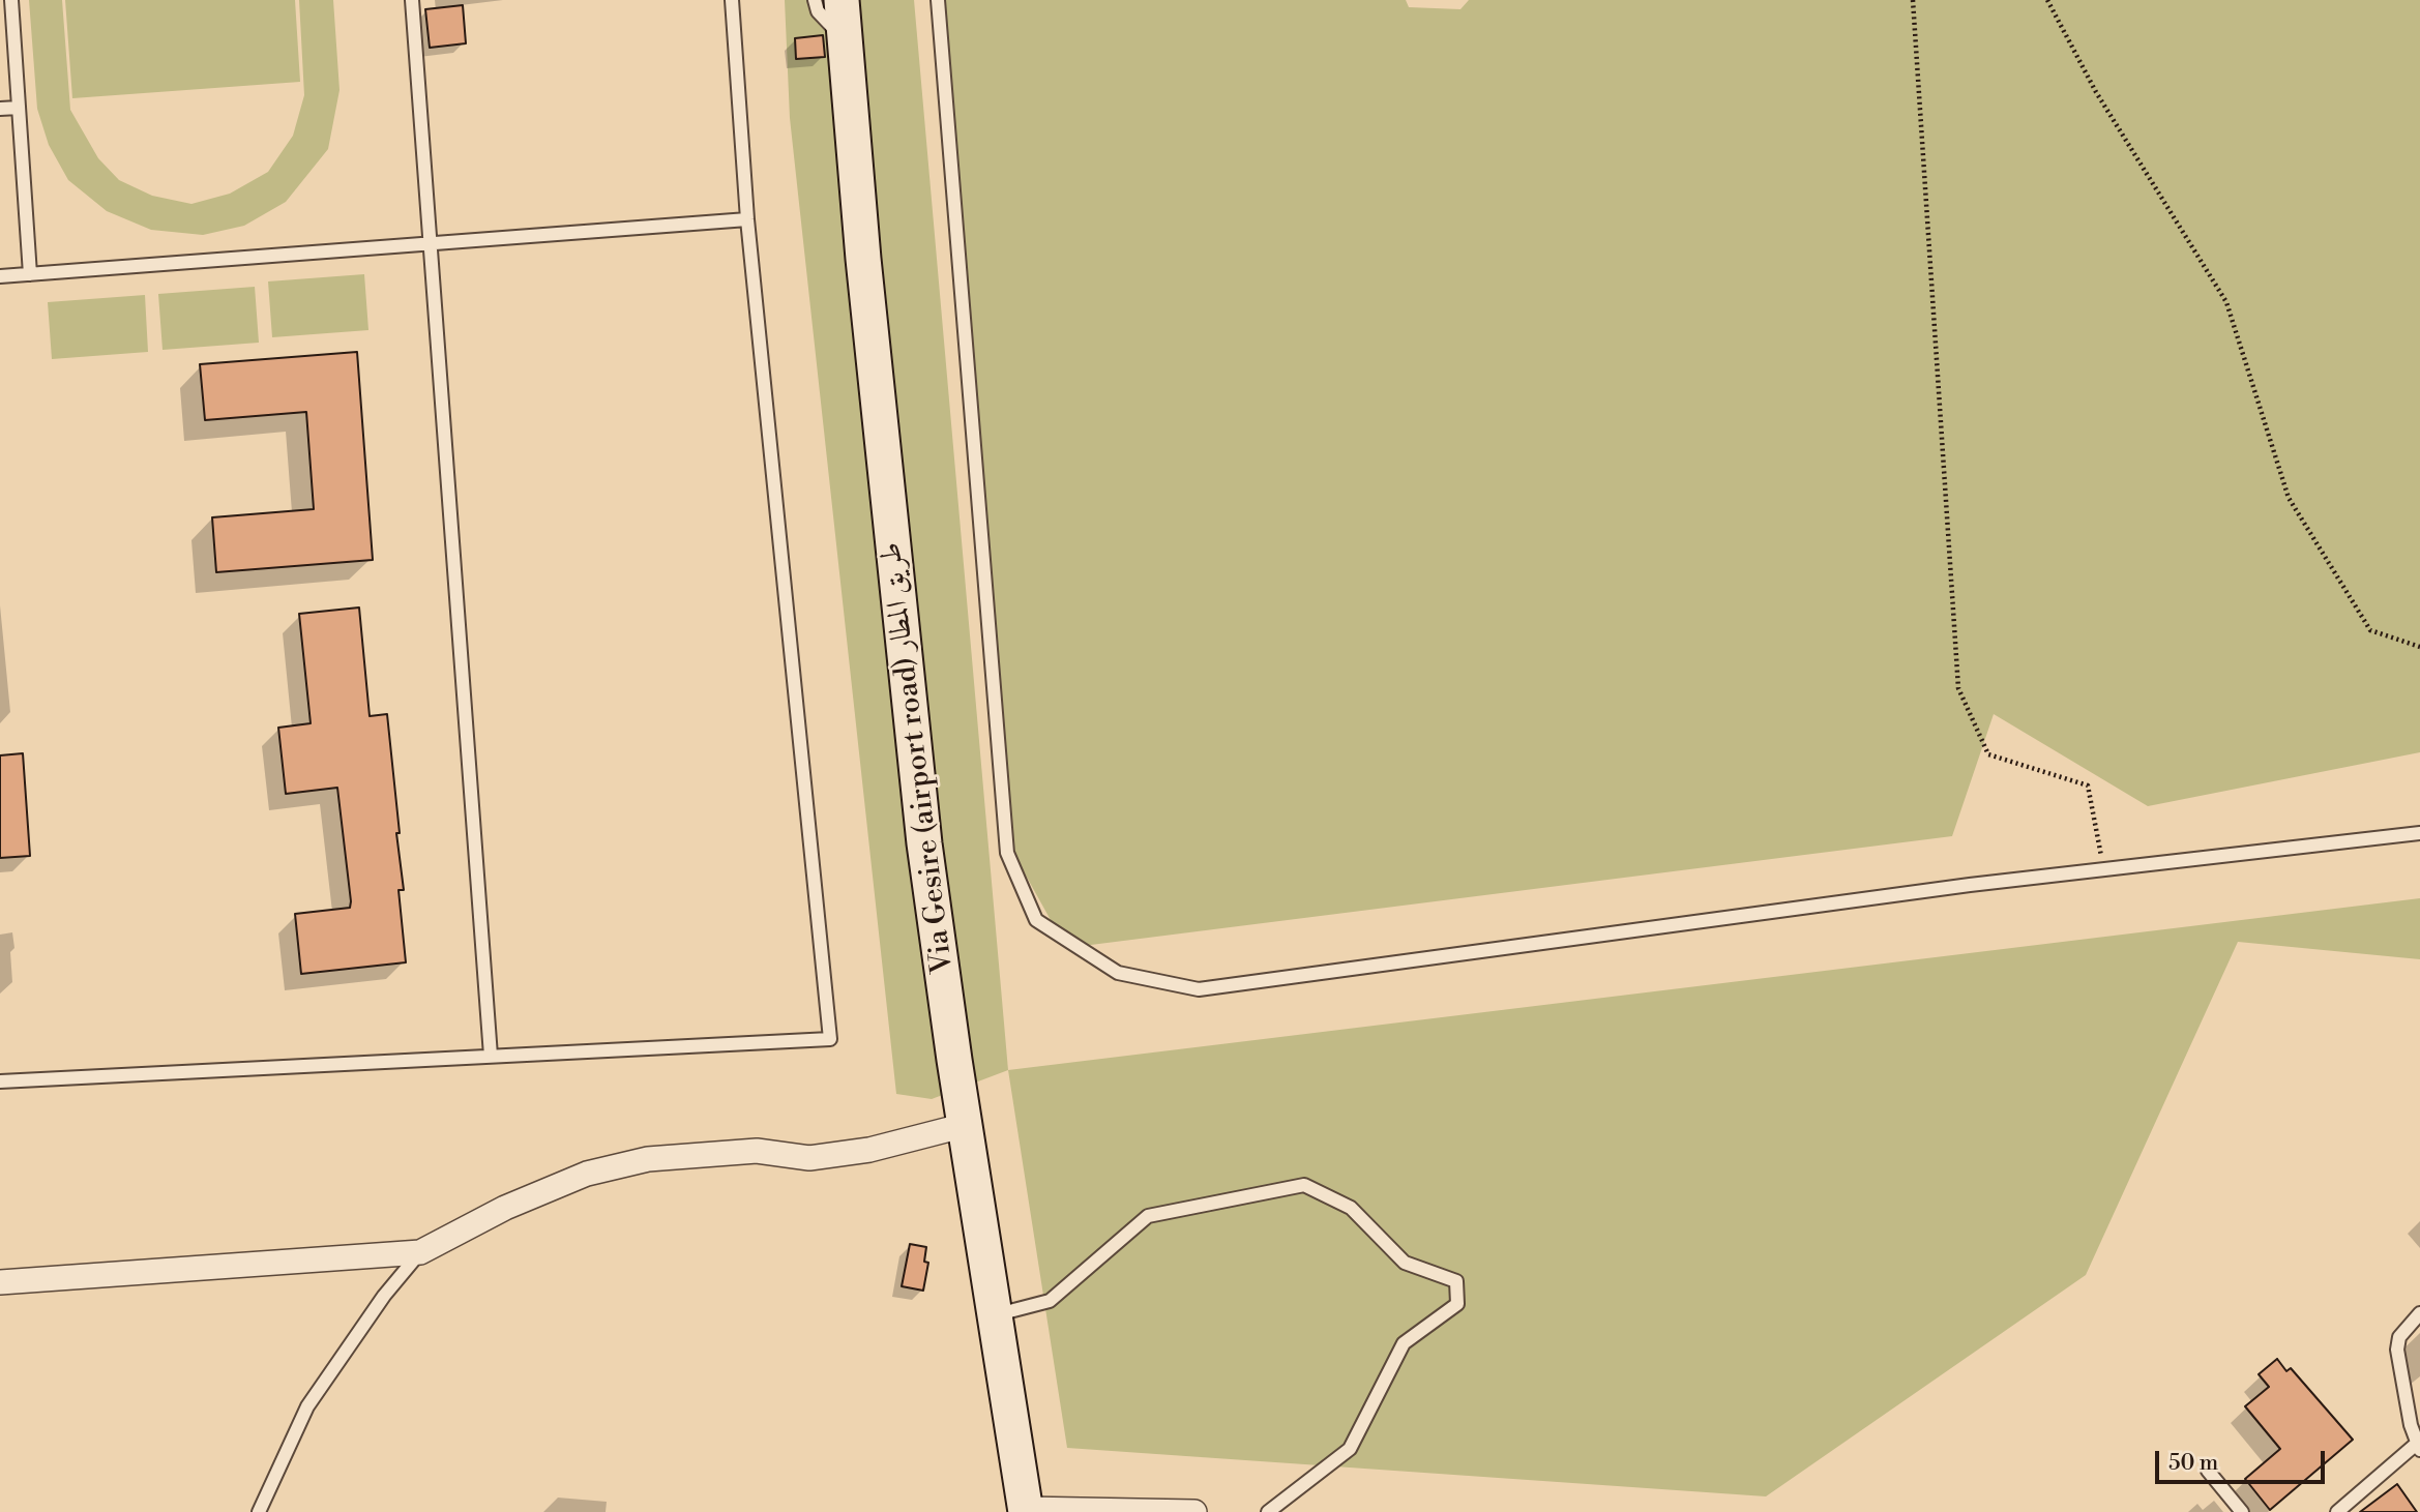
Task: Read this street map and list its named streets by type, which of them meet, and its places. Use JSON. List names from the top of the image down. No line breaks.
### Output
{"streets":{"main road":["Via Gesire (airport road) طريق المطار"]},"scale_bar":"50 m"}
